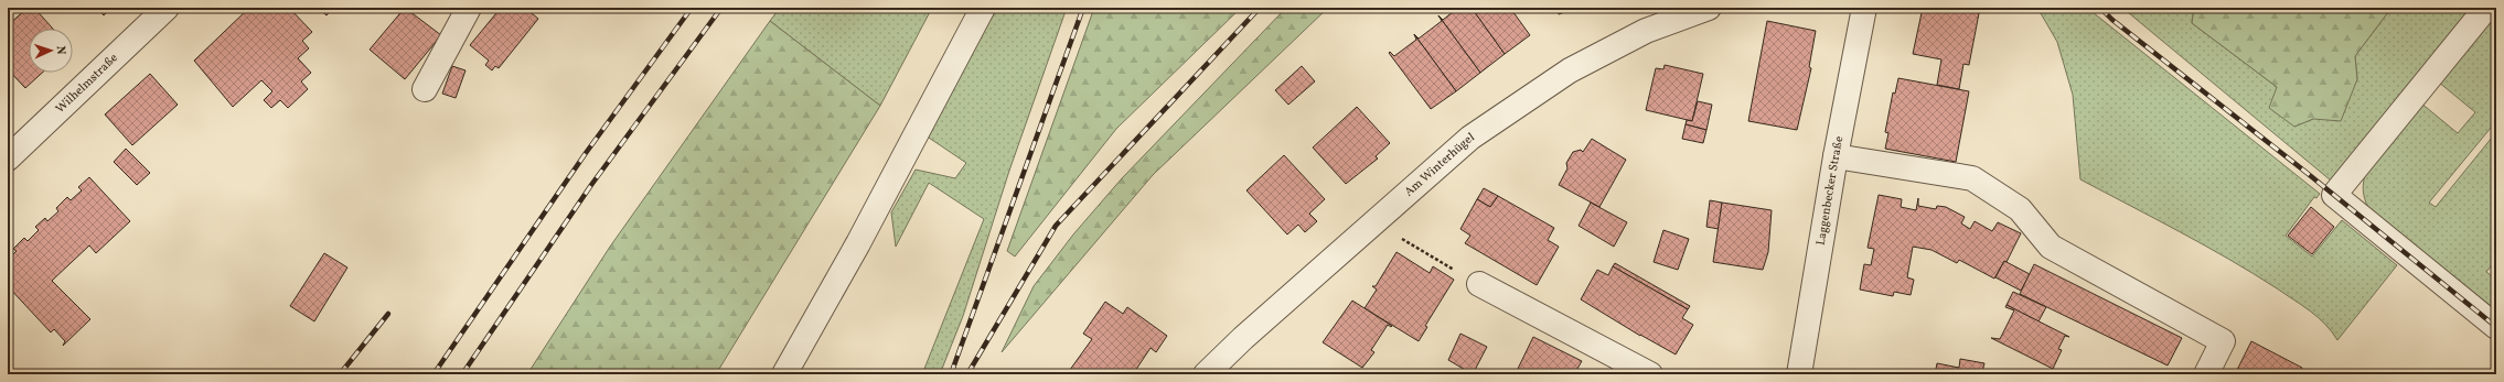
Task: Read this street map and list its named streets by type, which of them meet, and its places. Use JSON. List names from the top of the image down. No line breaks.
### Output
{"streets":{"street":["Wilhelmstraße","Am Winterhügel","Laggenbecker Straße"]},"north":"right"}
